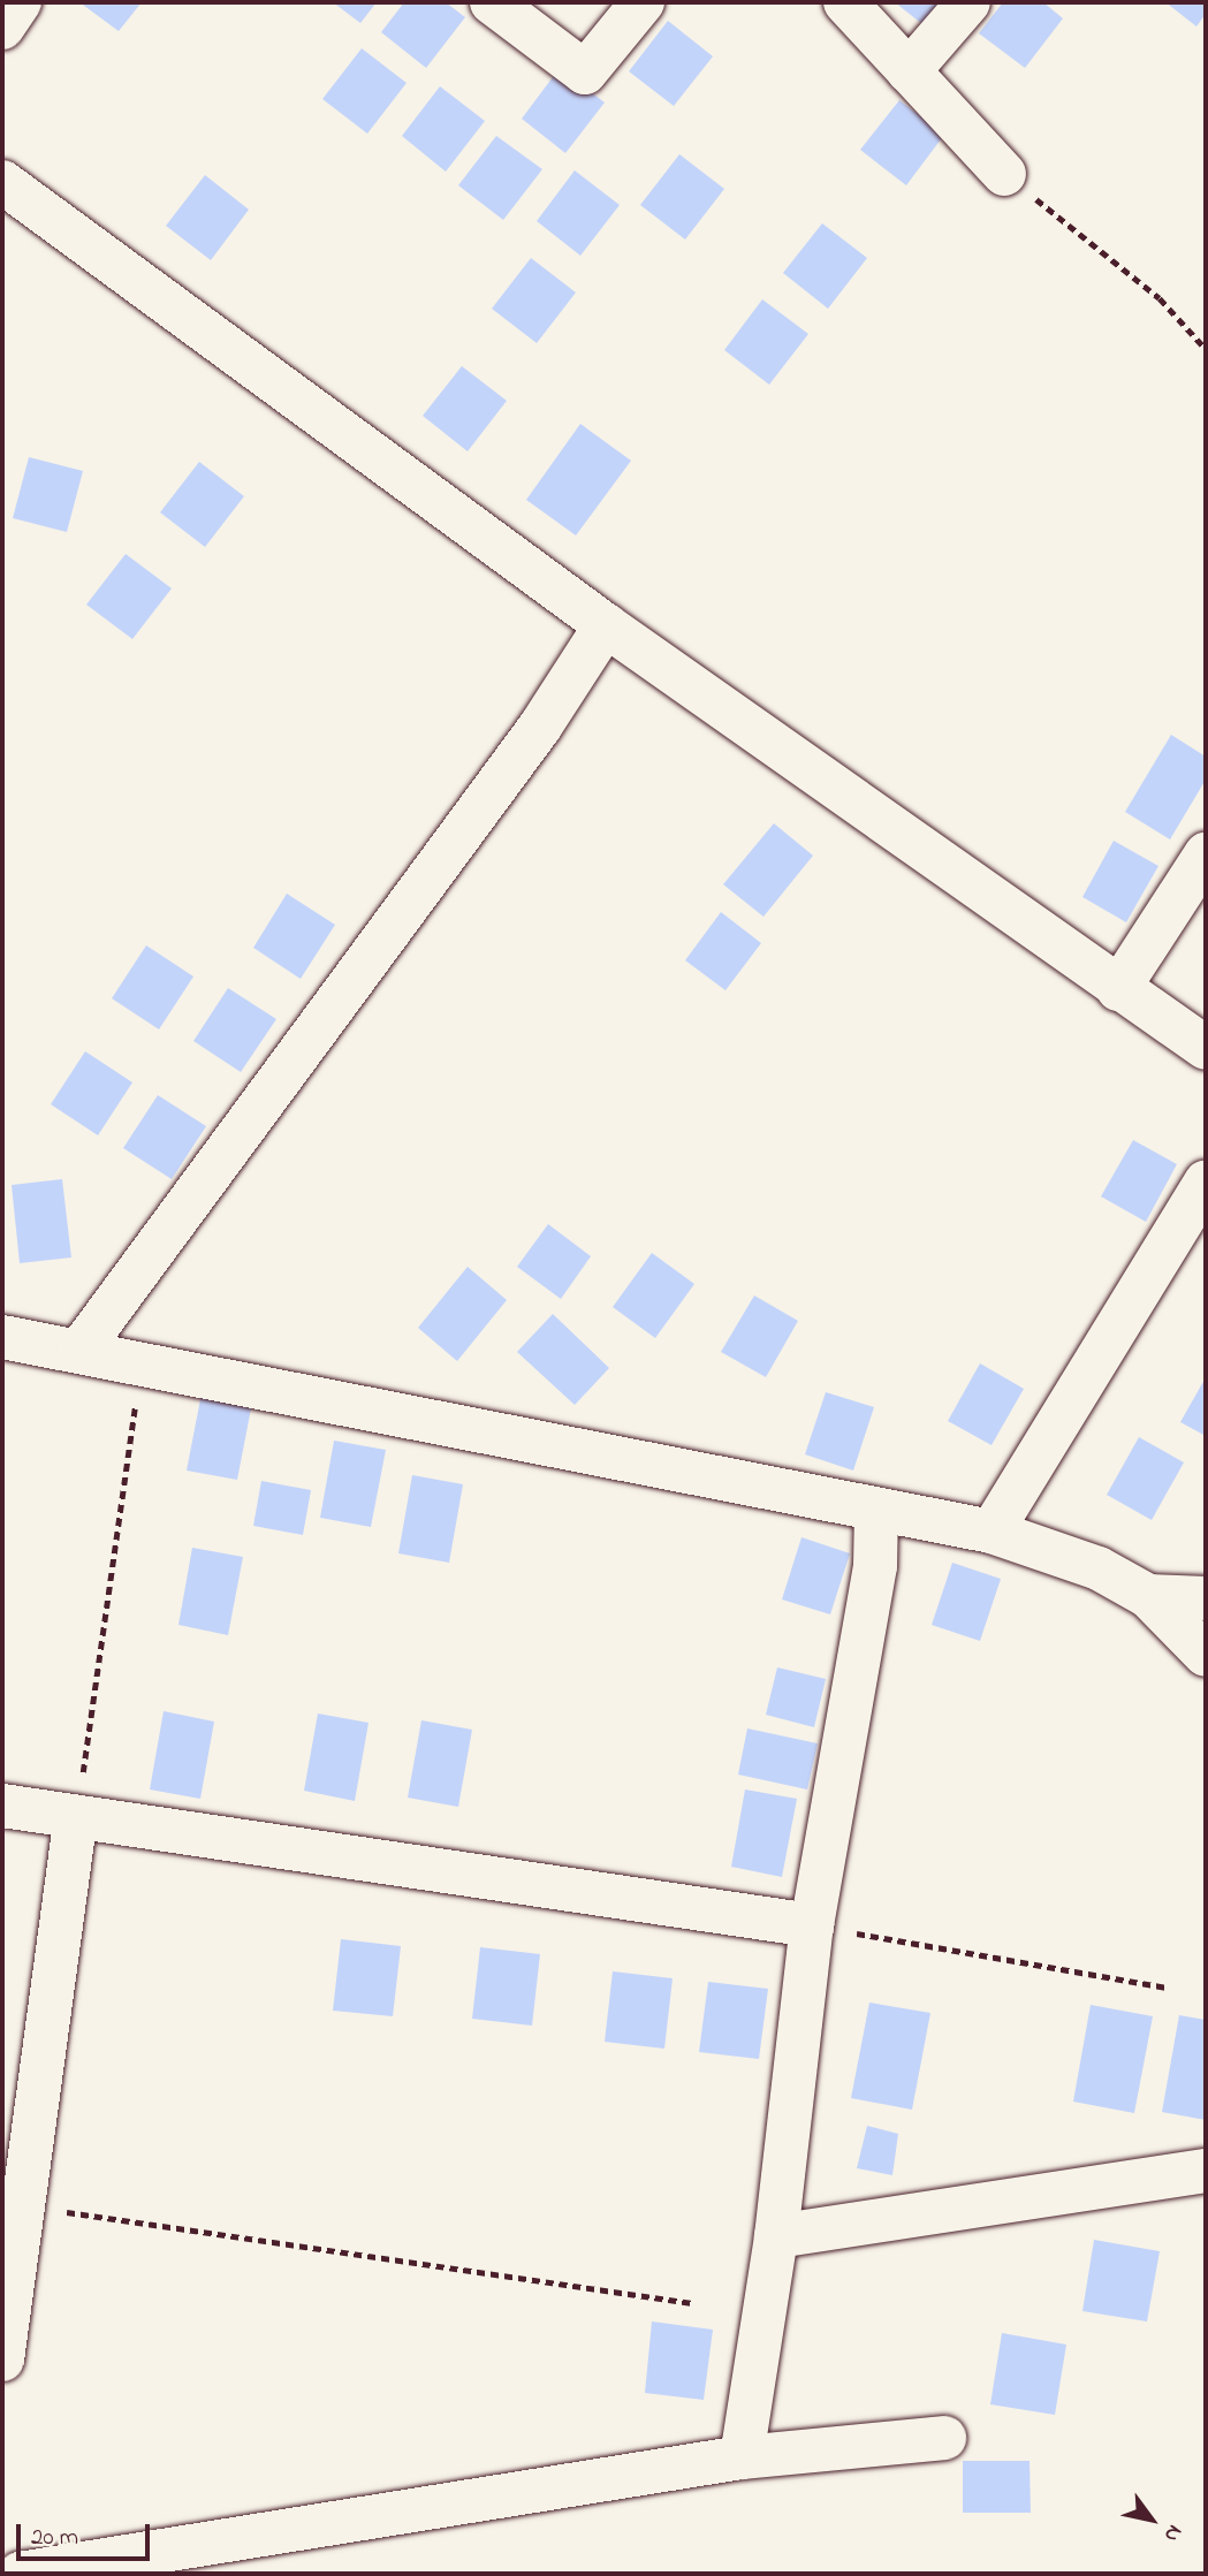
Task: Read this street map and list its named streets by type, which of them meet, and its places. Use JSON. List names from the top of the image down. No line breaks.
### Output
{"scale_bar":"20 m","north":"bottom right"}
